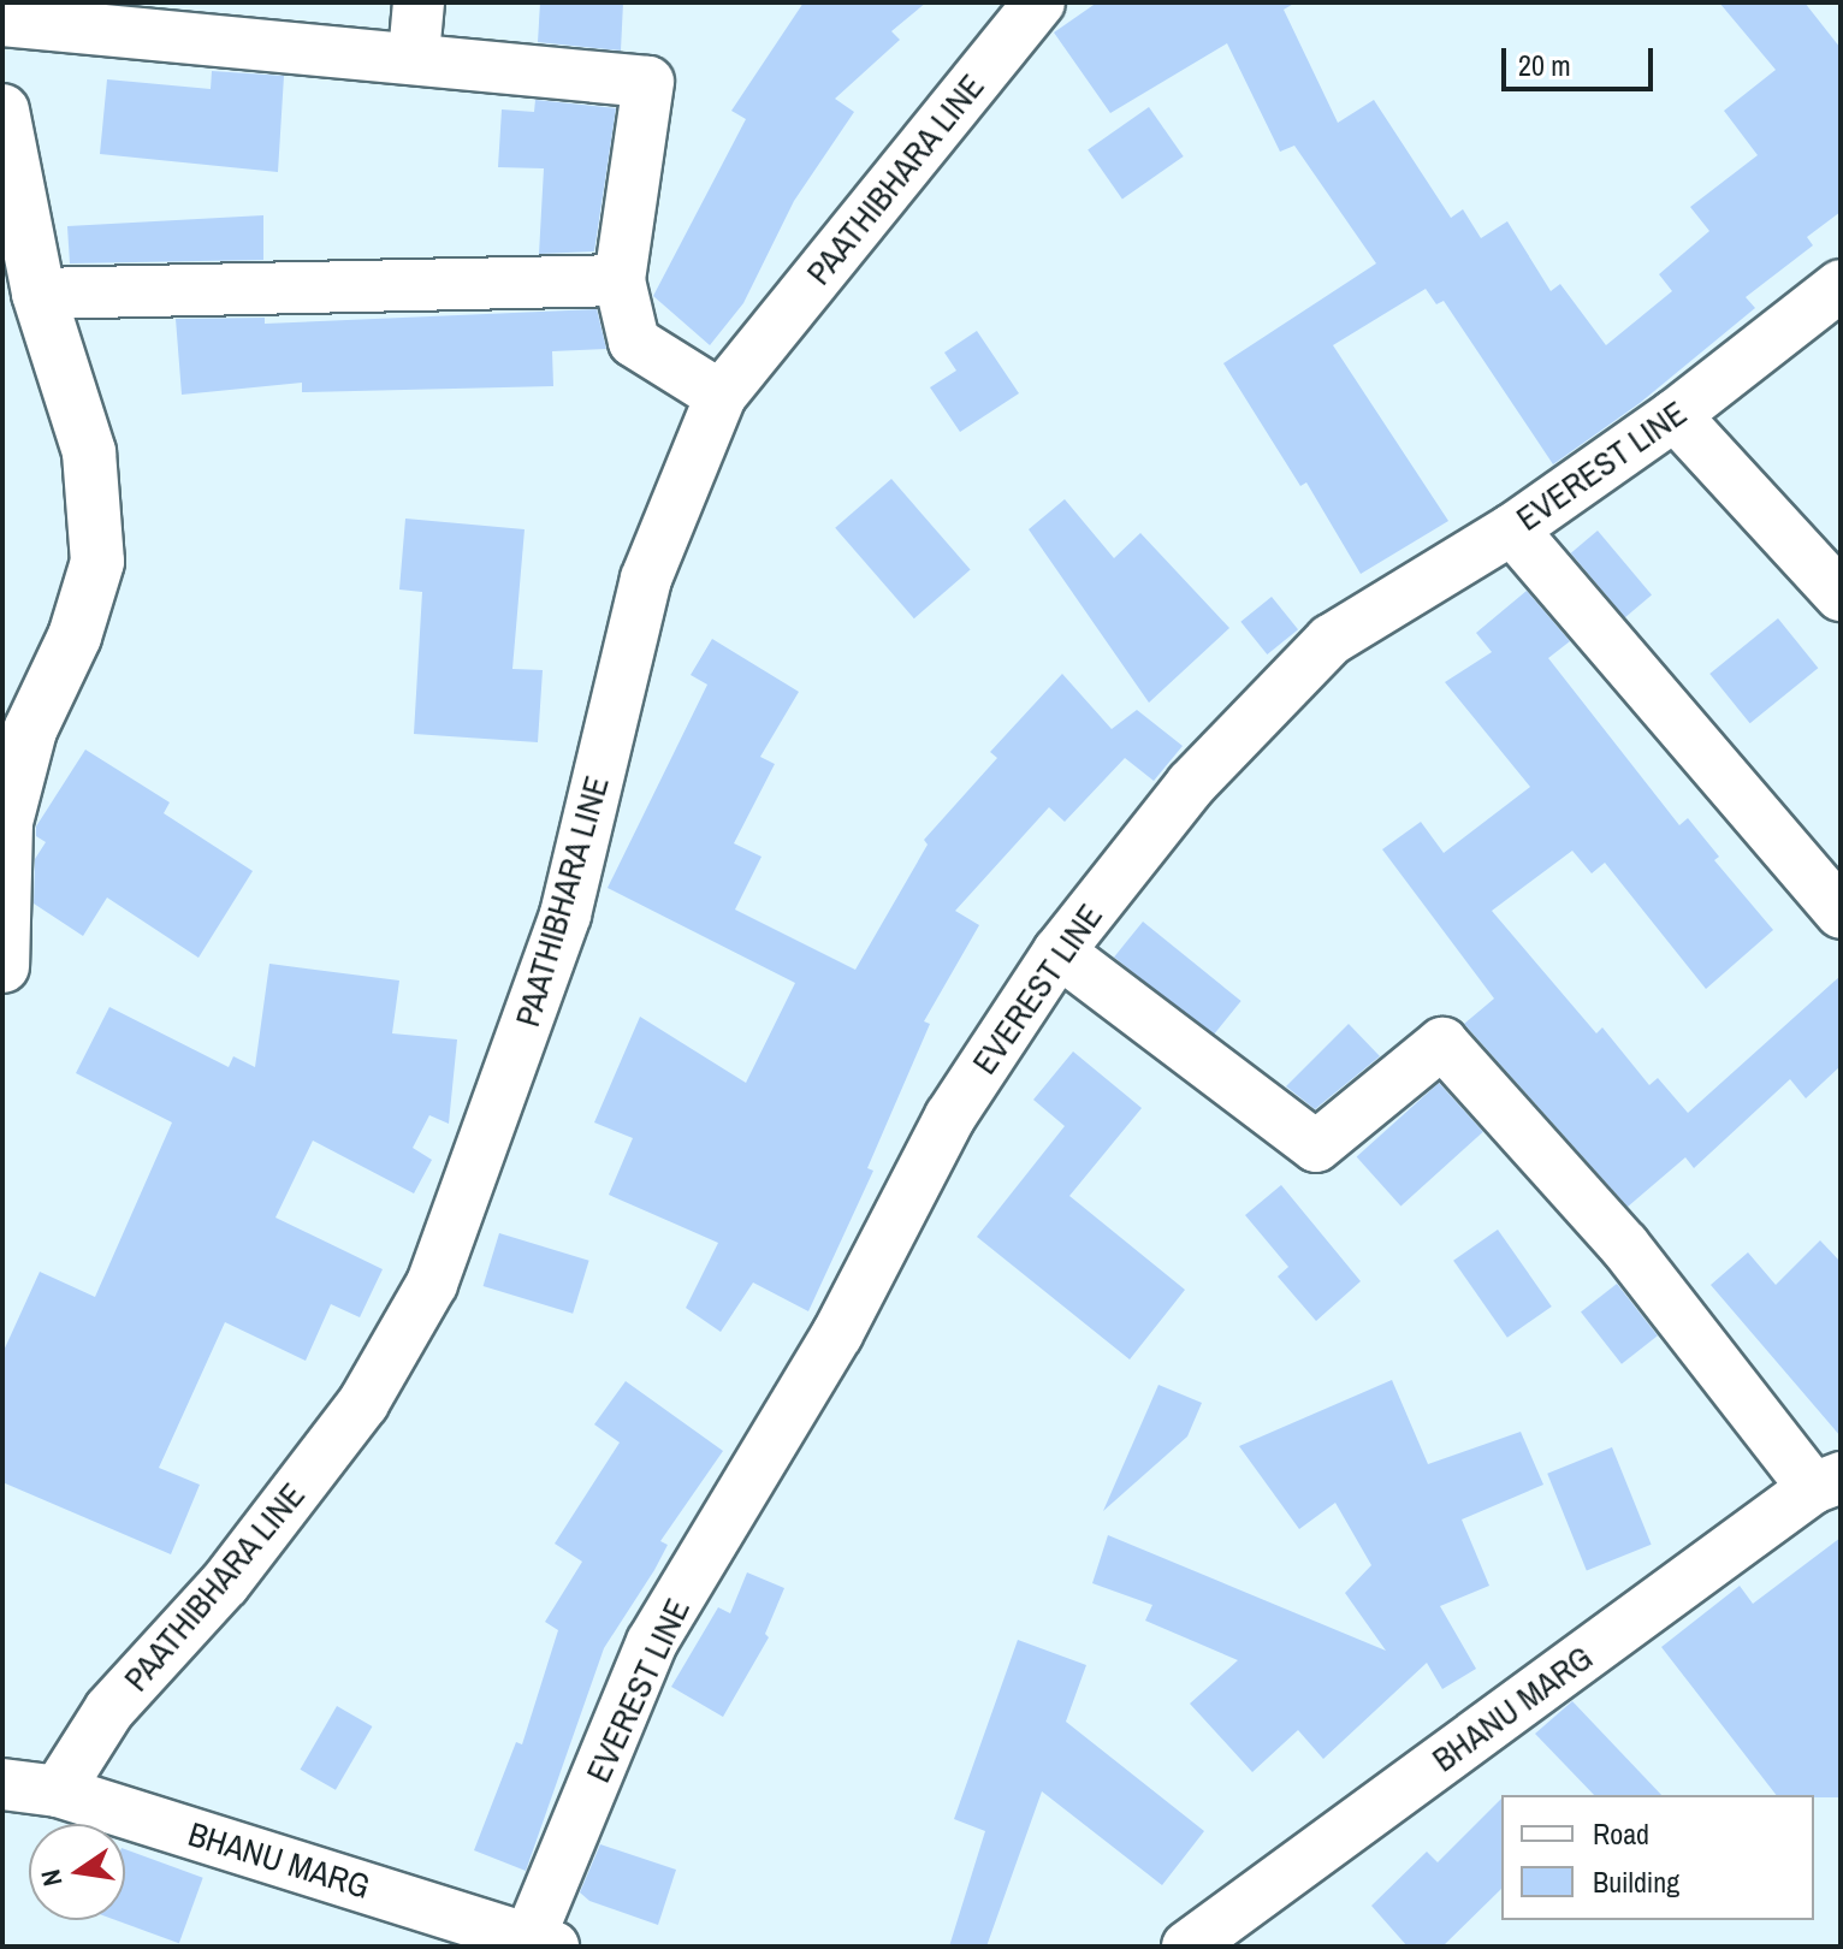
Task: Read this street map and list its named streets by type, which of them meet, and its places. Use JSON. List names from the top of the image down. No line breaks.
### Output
{"streets":{"street":["PAATHIBHARA LINE","EVEREST LINE","BHANU MARG"]},"crossings":[["PAATHIBHARA LINE","BHANU MARG"],["EVEREST LINE","BHANU MARG"]],"legend":["Road","Building"],"scale_bar":"20 m","north":"left"}
